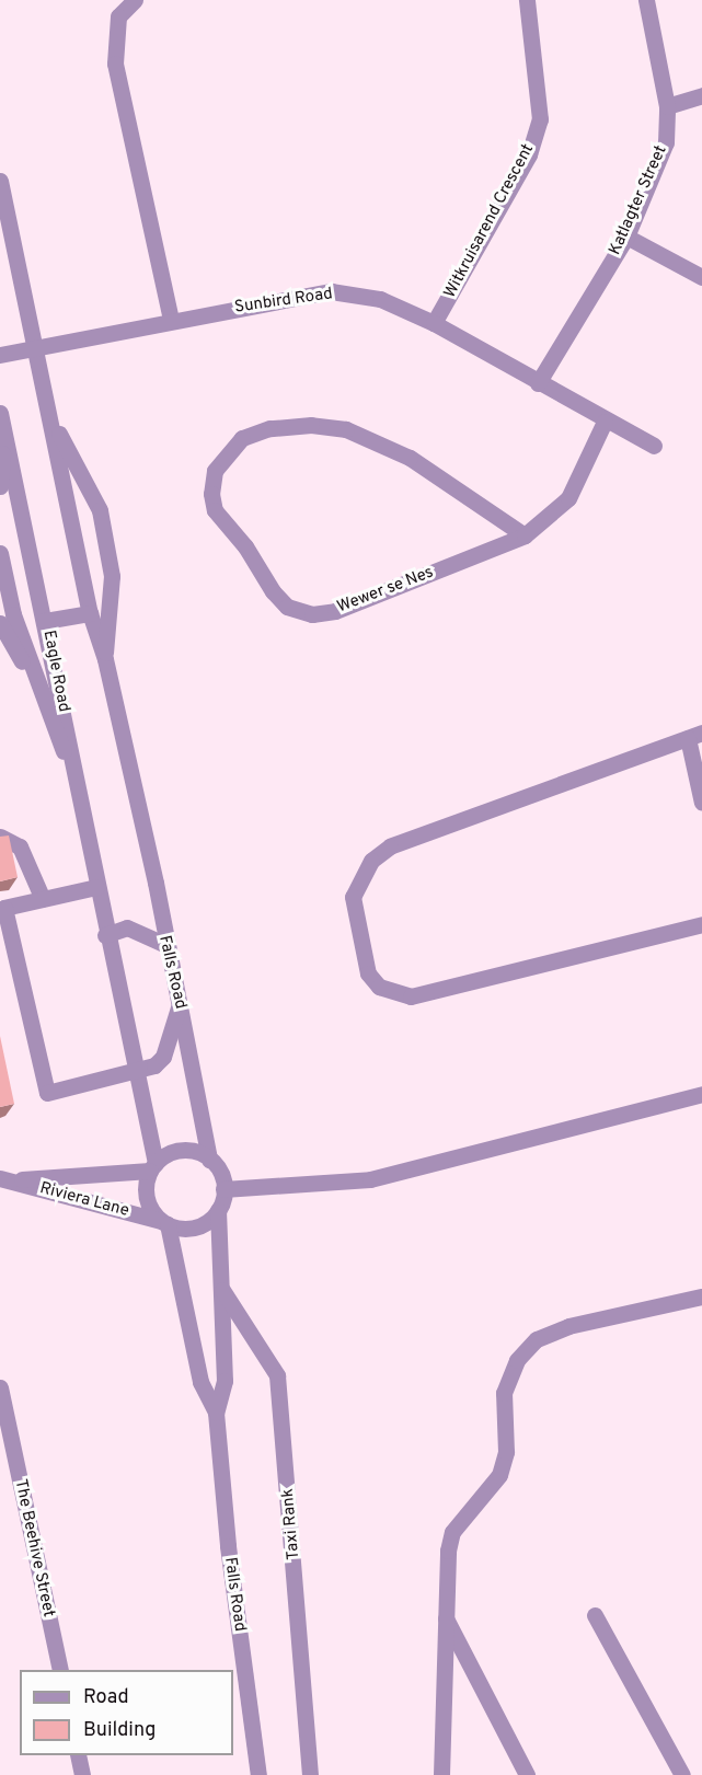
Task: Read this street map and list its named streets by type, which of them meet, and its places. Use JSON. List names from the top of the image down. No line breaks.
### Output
{"streets":{"street":["Katlagter Street","Witkruisarend Crescent","Sunbird Road","Wewer se Nes","Eagle Road","Falls Road","Riviera Lane","Taxi Rank","The Beehive Street"]},"crossings":[["Katlagter Street","Sunbird Road"],["Witkruisarend Crescent","Sunbird Road"],["Sunbird Road","Wewer se Nes"],["Eagle Road","Falls Road"],["Falls Road","Riviera Lane"],["Falls Road","Taxi Rank"]],"legend":["Road","Building"]}
